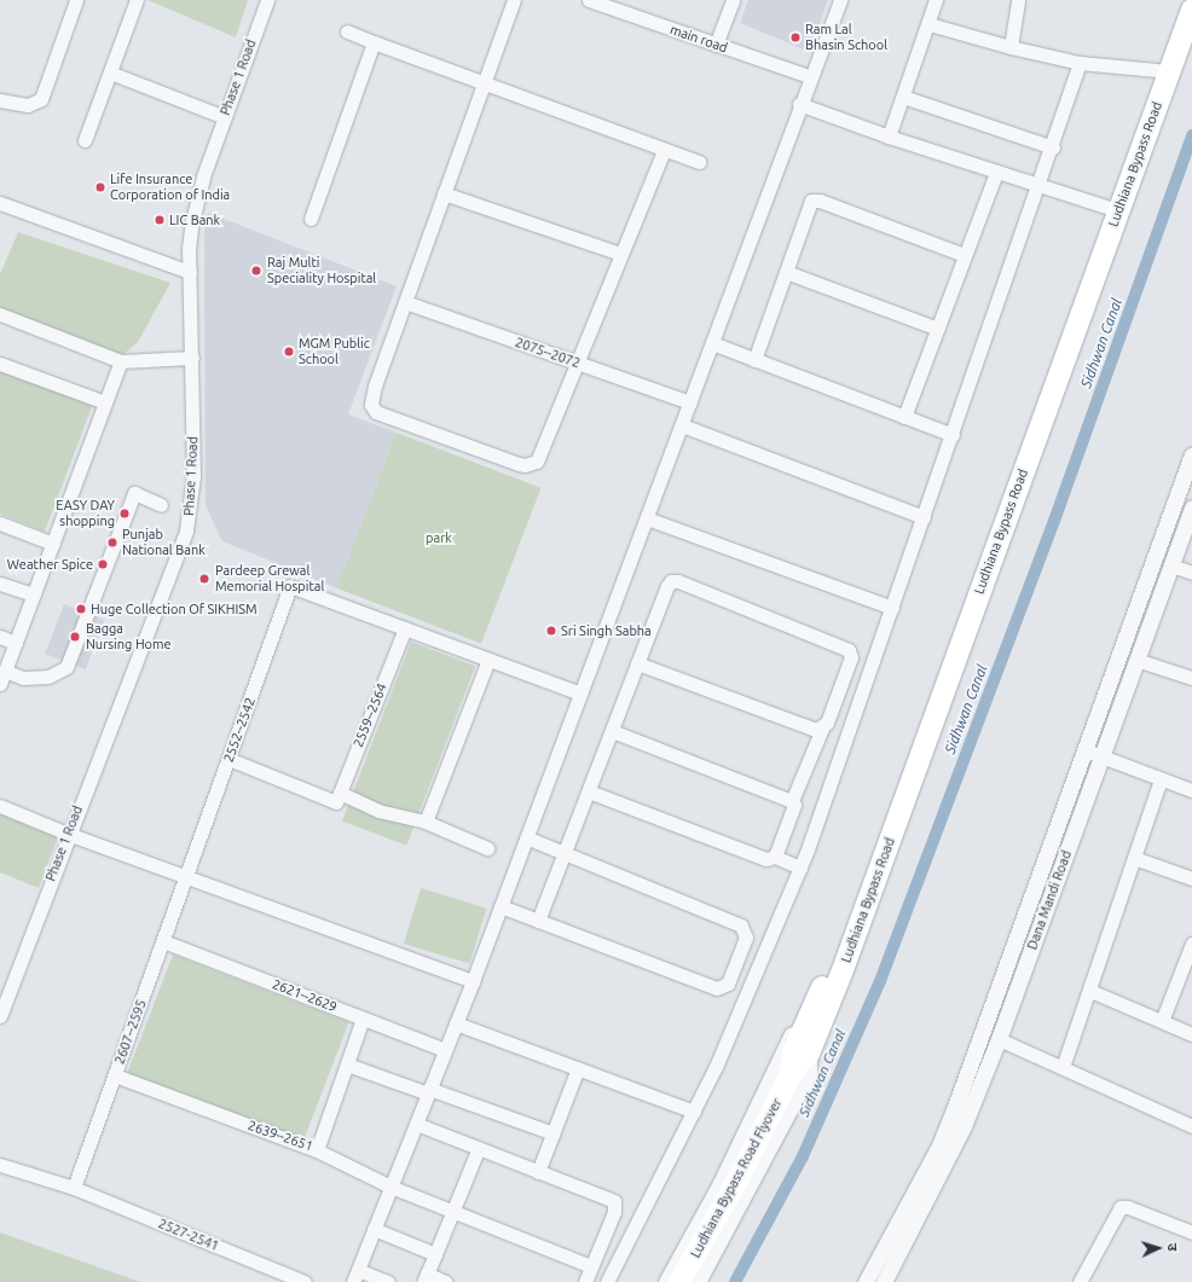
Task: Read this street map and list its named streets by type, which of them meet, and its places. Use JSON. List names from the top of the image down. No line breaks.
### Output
{"streets":{"highway":["Ludhiana Bypass Road","Ludhiana Bypass Road Flyover"],"street":["main road","Phase 1 Road","2075--2072","2559--2564","2552--2542","Dana Mandi Road","2621--2629","2607--2595","2639--2651","2527-2541"]},"crossings":[["Ludhiana Bypass Road","Ludhiana Bypass Road Flyover"],["2559--2564","2552--2542"],["2552--2542","2607--2595"],["2621--2629","2607--2595"],["2621--2629","2639--2651"],["2607--2595","2639--2651"],["2607--2595","2527-2541"]],"water":["Sidhwan Canal"],"parks":["park"],"places":["Ram Lal Bhasin School","Life Insurance Corporation of India","LIC Bank","Raj Multi Speciality Hospital","MGM Public School","EASY DAY shopping","Punjab National Bank","Weather Spice","Pardeep Grewal Memorial Hospital","Huge Collection Of SIKHISM","Sri Singh Sabha","Bagga Nursing Home"],"north":"right"}
